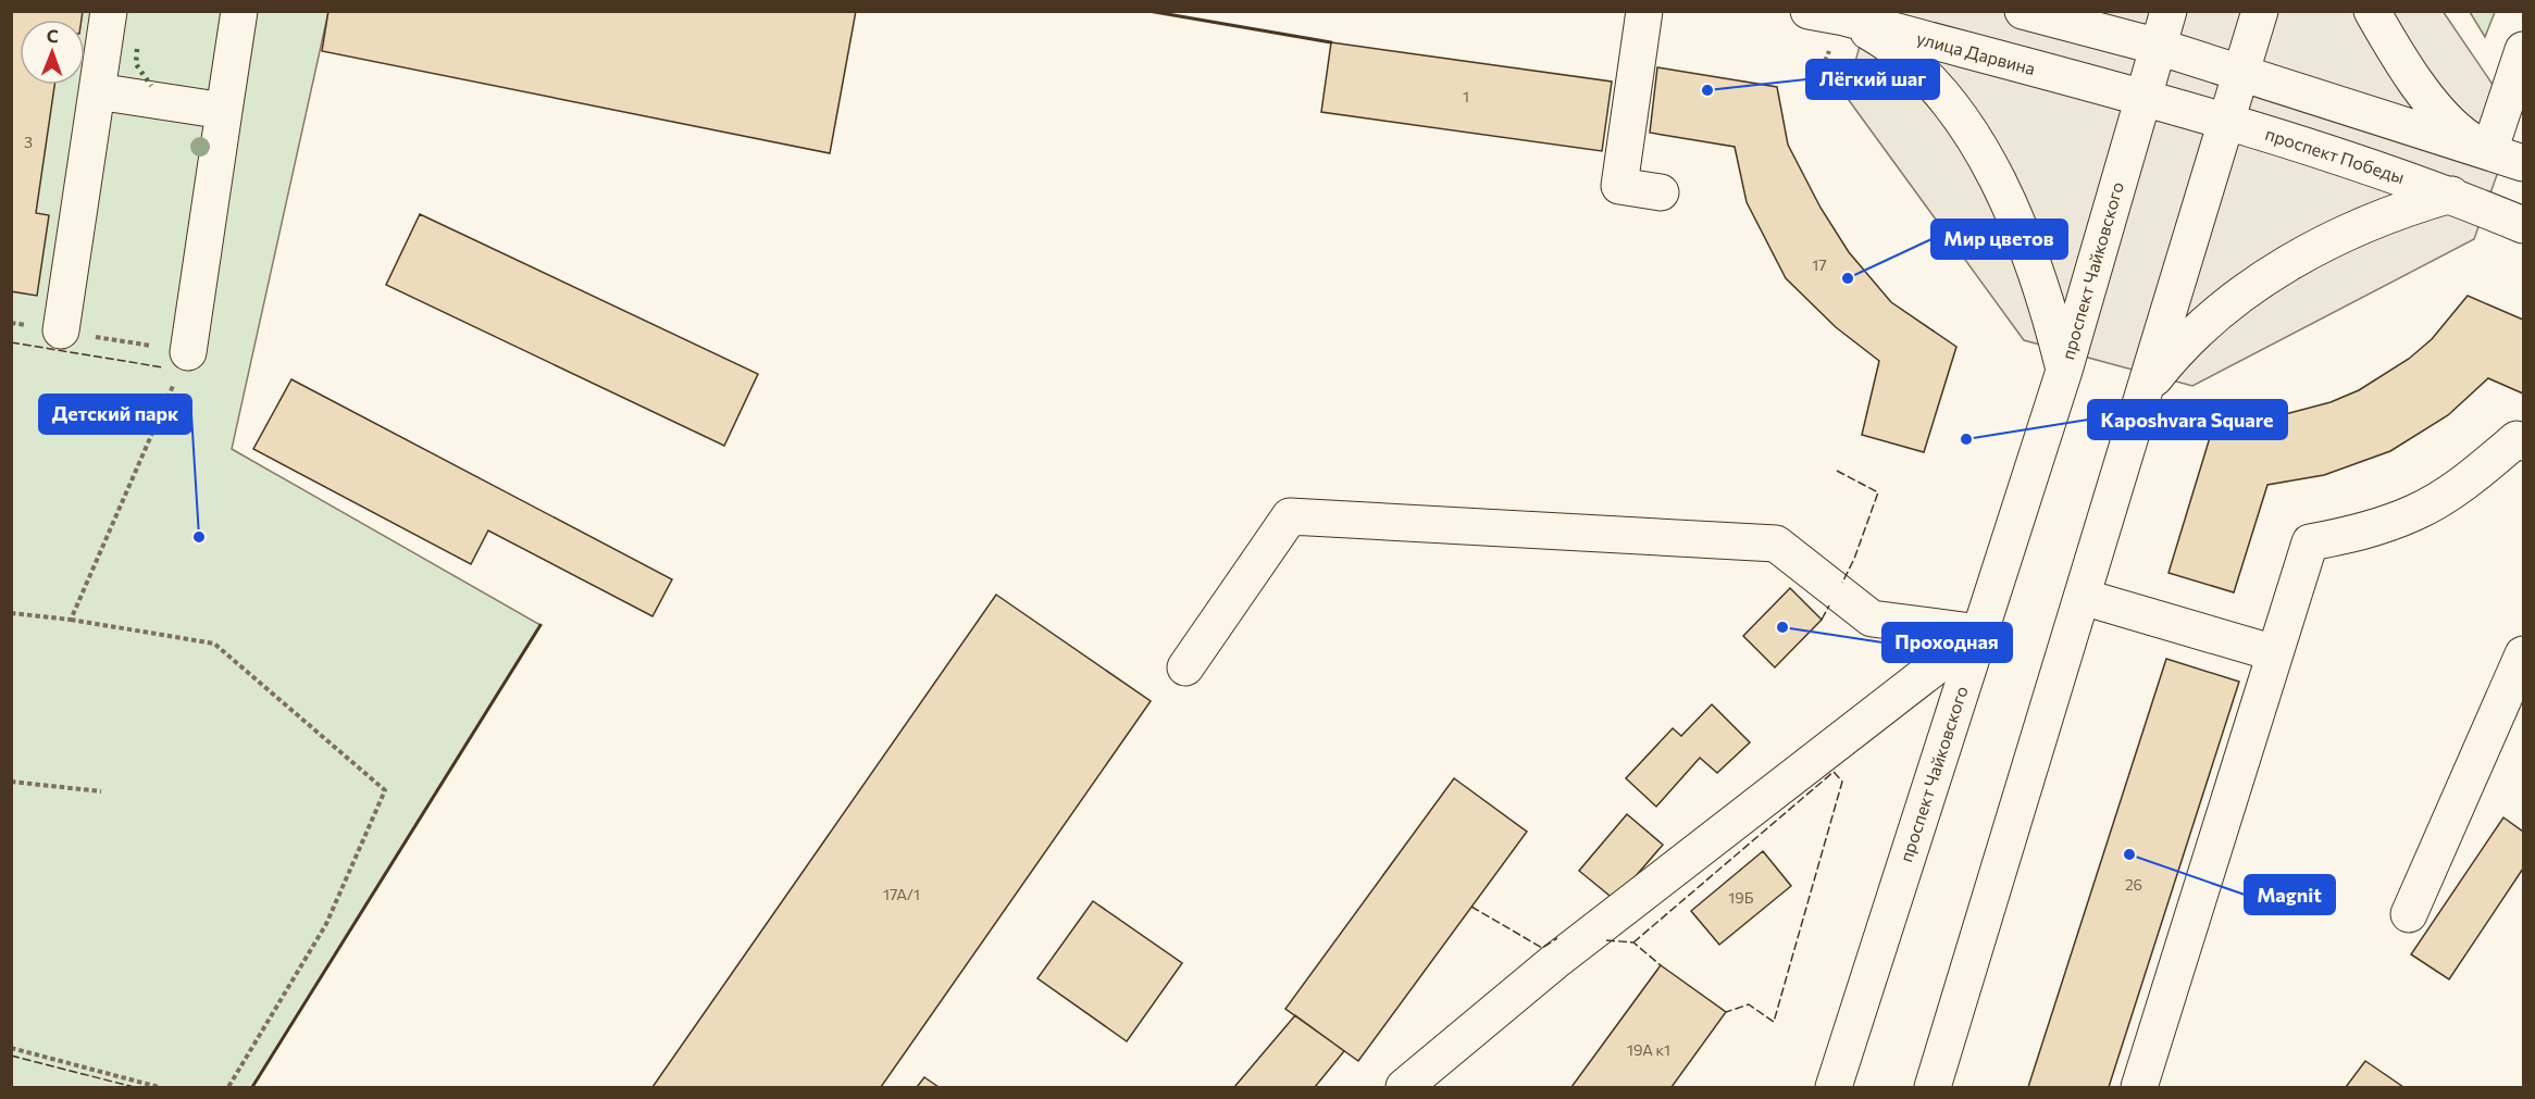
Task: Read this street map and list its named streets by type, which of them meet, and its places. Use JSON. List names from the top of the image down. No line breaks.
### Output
{"streets":{"main road":["улица Дарвина","проспект Победы","проспект Чайковского"]},"crossings":[["улица Дарвина","проспект Победы"],["улица Дарвина","проспект Чайковского"],["проспект Победы","проспект Чайковского"]],"places":["Лёгкий шаг","Мир цветов","Kaposhvara Square","Детский парк","Проходная","Magnit"],"house_numbers":["1","3","17","26","17А/1","19Б","19А к1"],"north":"top"}
